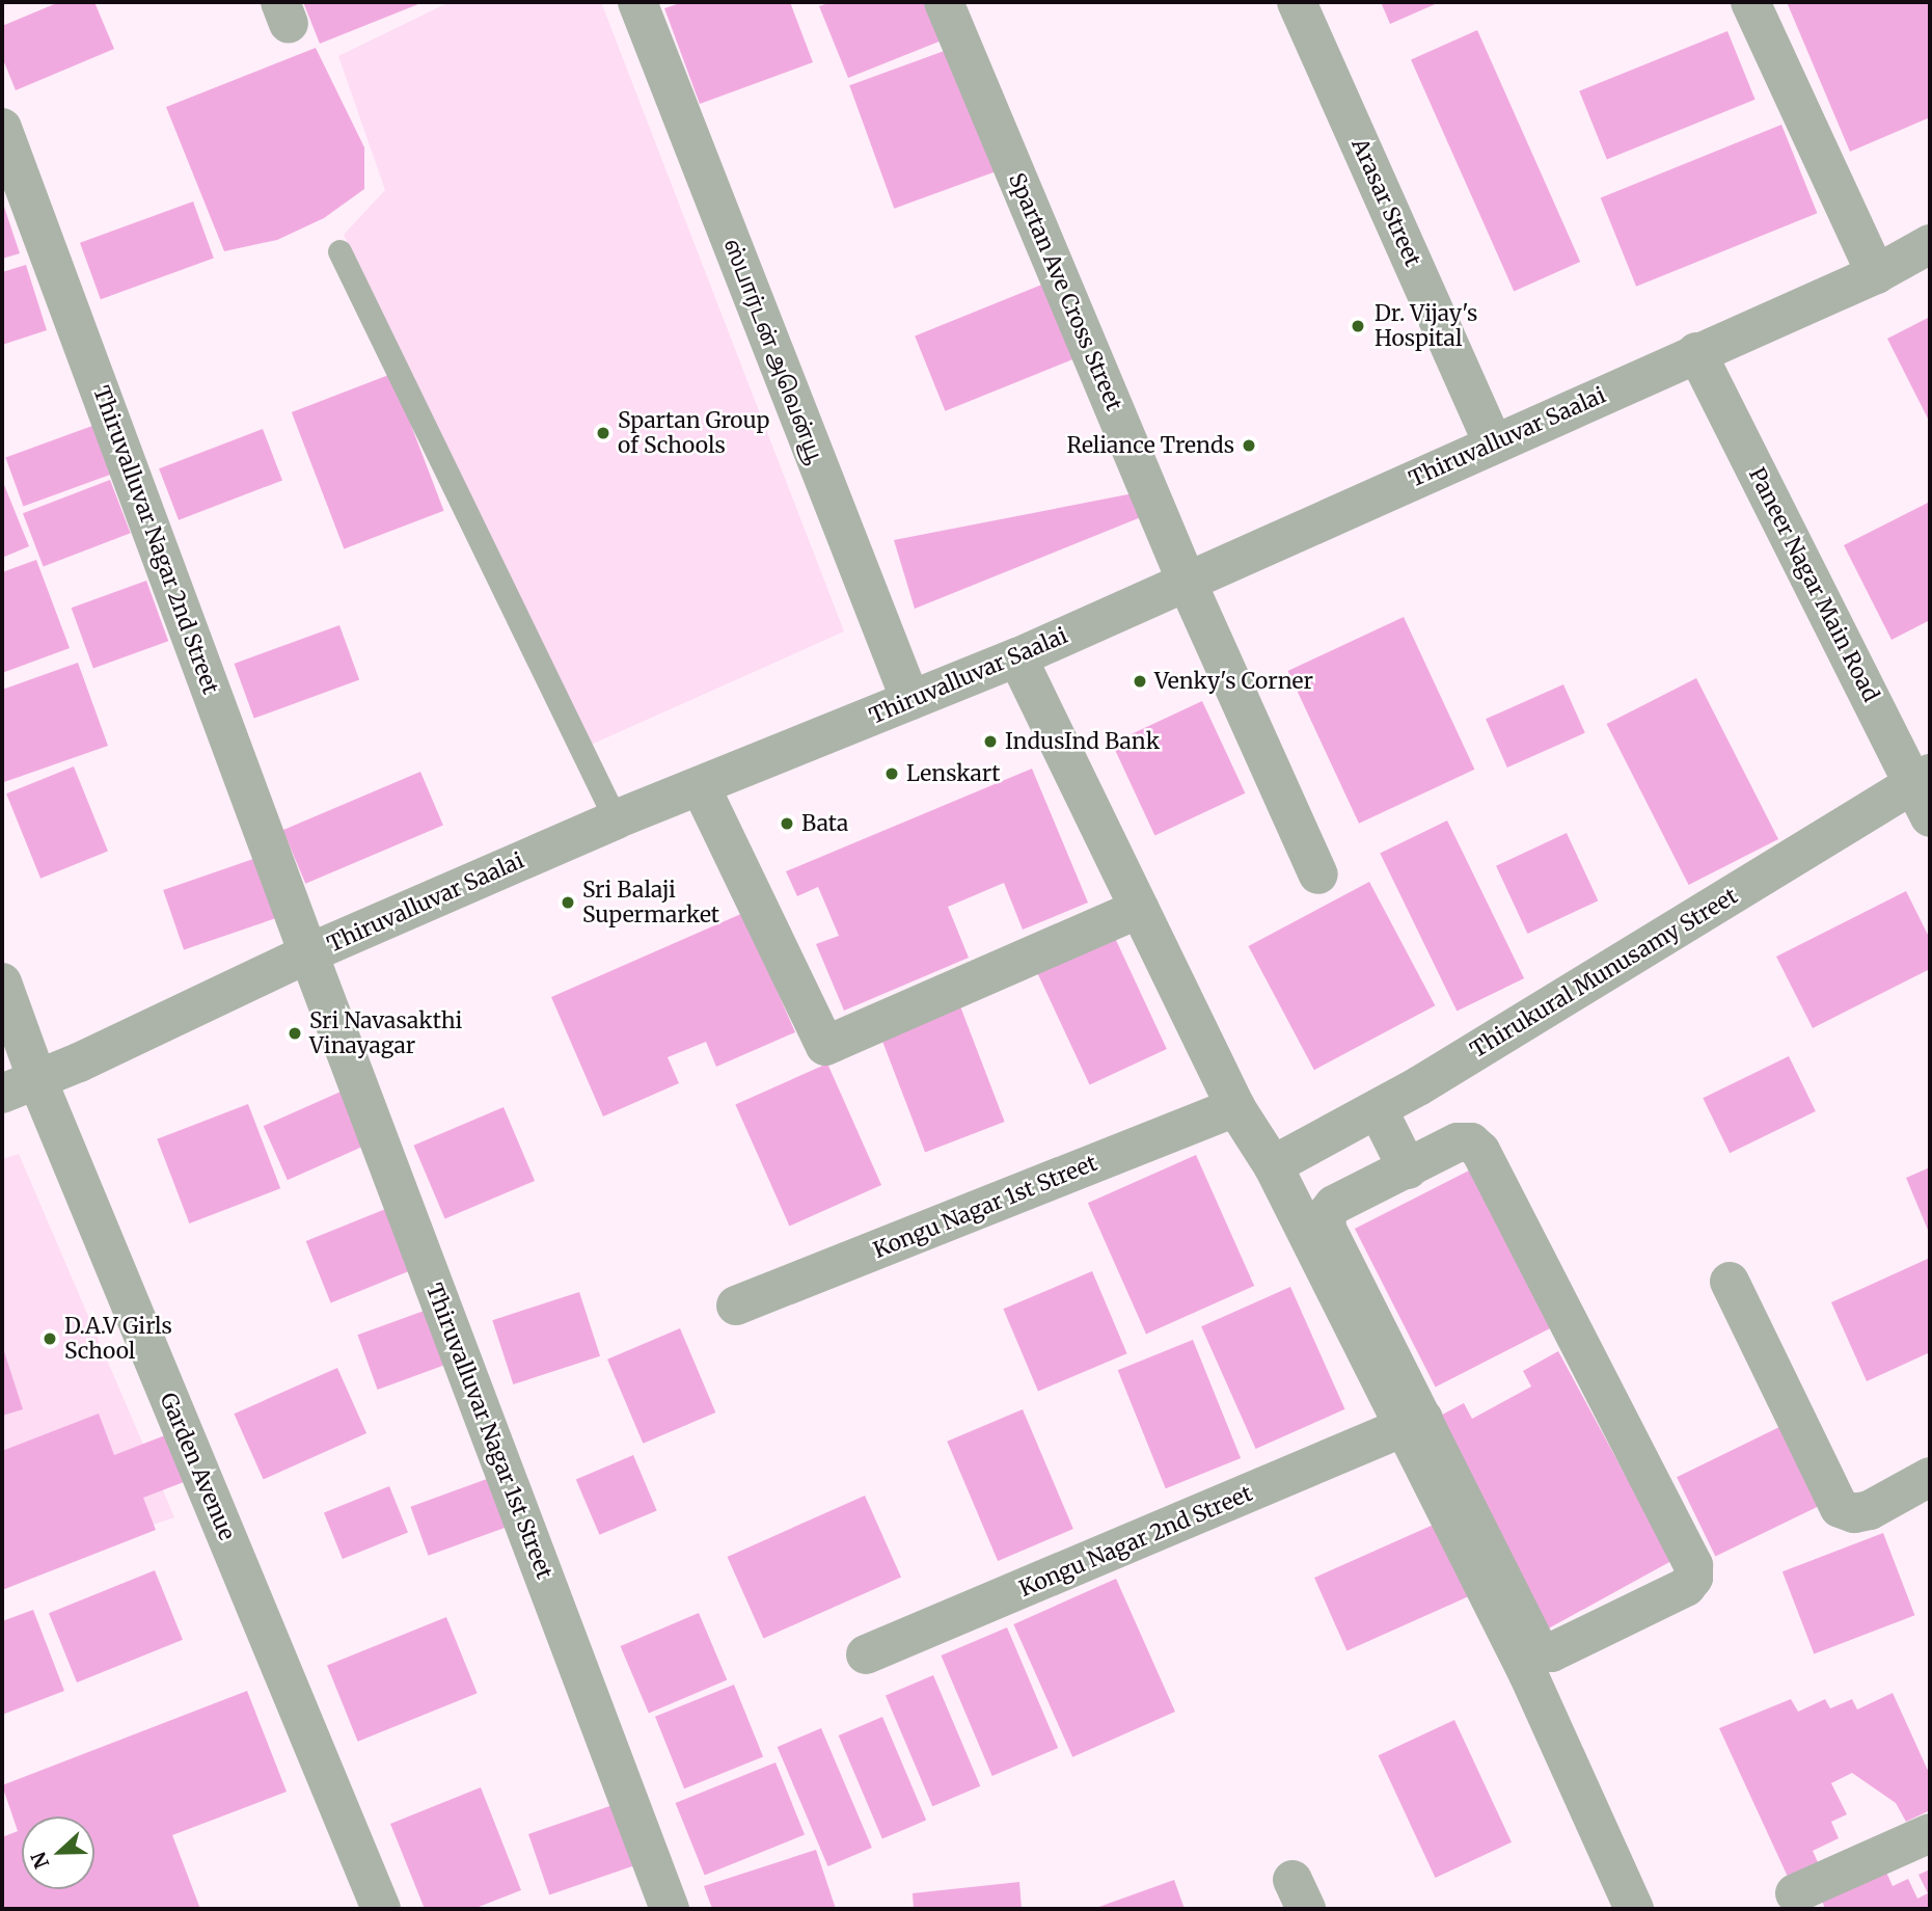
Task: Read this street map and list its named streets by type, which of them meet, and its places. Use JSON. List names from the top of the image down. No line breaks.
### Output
{"streets":{"street":["Arasar Street","Spartan Ave Cross Street","ஸ்பார்டன் அவென்யூ","Thiruvalluvar Saalai","Thiruvalluvar Nagar 2nd Street","Paneer Nagar Main Road","Thirukural Munusamy Street","Kongu Nagar 1st Street","Thiruvalluvar Nagar 1st Street","Garden Avenue","Kongu Nagar 2nd Street"]},"crossings":[["Arasar Street","Thiruvalluvar Saalai"],["Spartan Ave Cross Street","Thiruvalluvar Saalai"],["ஸ்பார்டன் அவென்யூ","Thiruvalluvar Saalai"],["Thiruvalluvar Saalai","Thiruvalluvar Nagar 2nd Street"],["Thiruvalluvar Saalai","Paneer Nagar Main Road"],["Thiruvalluvar Saalai","Thiruvalluvar Nagar 1st Street"],["Thiruvalluvar Saalai","Garden Avenue"],["Thiruvalluvar Nagar 2nd Street","Thiruvalluvar Nagar 1st Street"],["Paneer Nagar Main Road","Thirukural Munusamy Street"]],"places":["Dr. Vijay's Hospital","Spartan Group of Schools","Reliance Trends","Venky's Corner","IndusInd Bank","Lenskart","Bata","Sri Balaji Supermarket","Sri Navasakthi Vinayagar","D.A.V Girls School"],"north":"left"}
